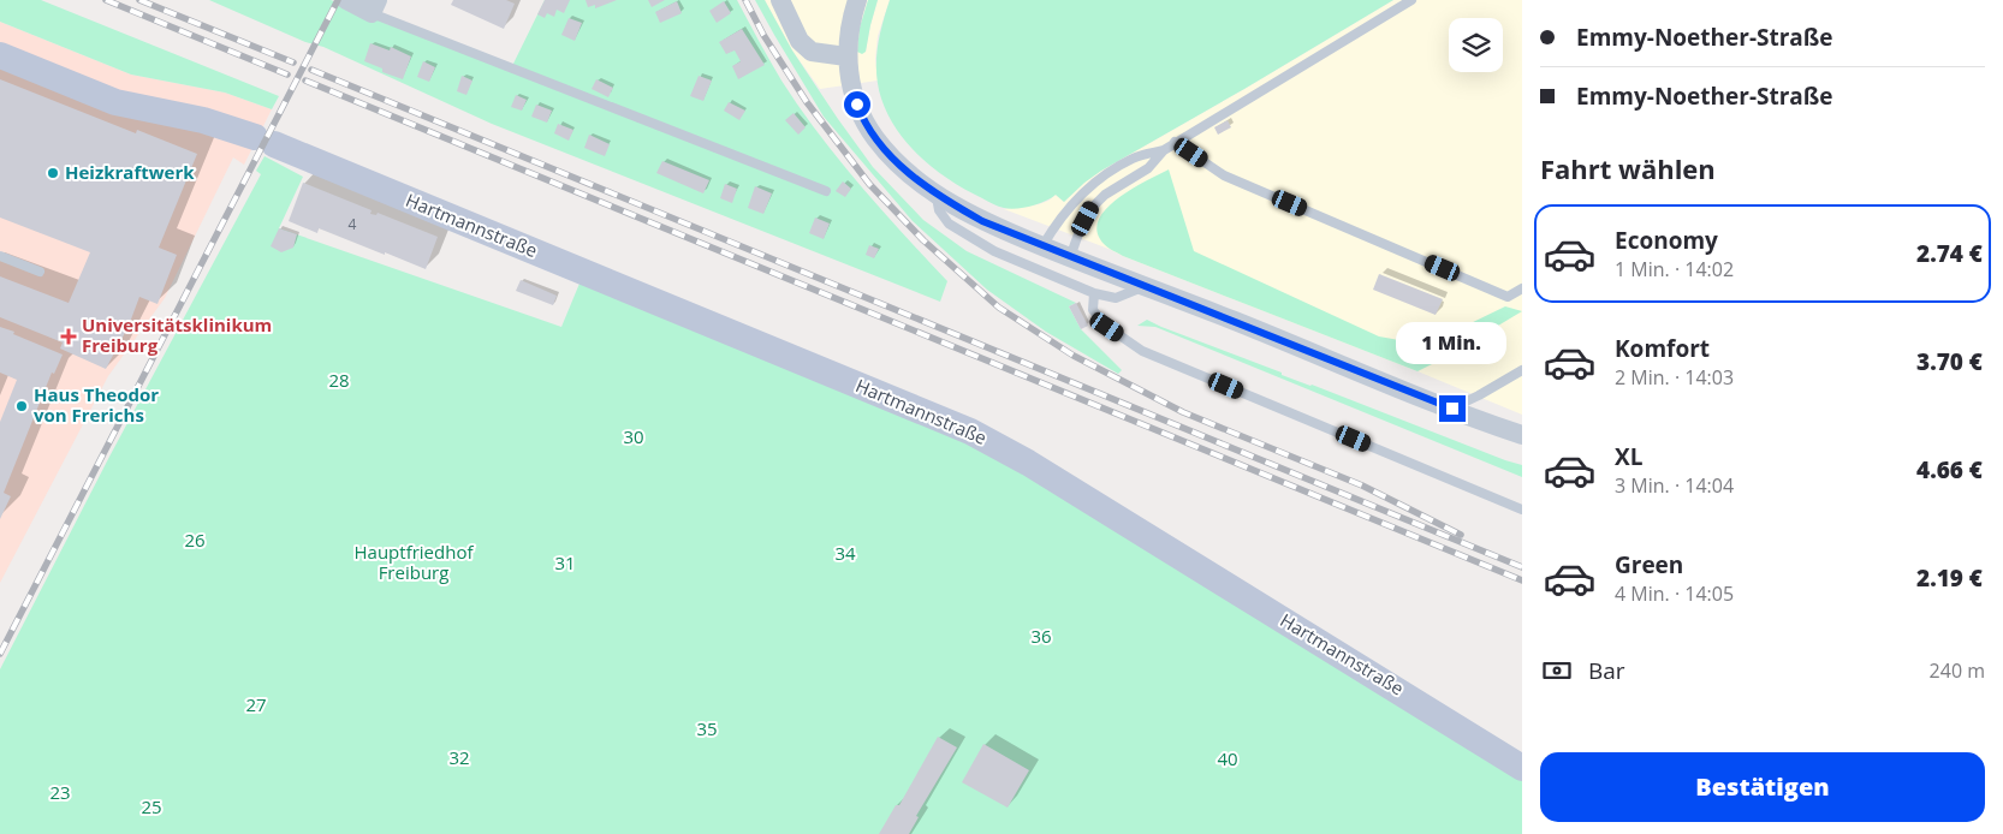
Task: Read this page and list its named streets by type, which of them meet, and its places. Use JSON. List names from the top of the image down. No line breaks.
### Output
{"streets":{"street":["Hartmannstraße"]},"parks":["28","30","26","Hauptfriedhof Freiburg","34","31","36","27","35","32","40","23","25"],"places":{"other":["Heizkraftwerk","Haus Theodor von Frerichs"],"health":["Universitätsklinikum Freiburg"]},"house_numbers":["4"],"page":{"banner":["Emmy-Noether-Straße","Emmy-Noether-Straße"],"heading":"Fahrt wählen","list":[{"name":"Economy","note":"1 Min. · 14:02","value":"2.74 €"},{"name":"Komfort","note":"2 Min. · 14:03","value":"3.70 €"},{"name":"XL","note":"3 Min. · 14:04","value":"4.66 €"},{"name":"Green","note":"4 Min. · 14:05","value":"2.19 €"}],"bubble":"1 Min.","pay":["Bar","240 m"],"buttons":"Bestätigen"}}
